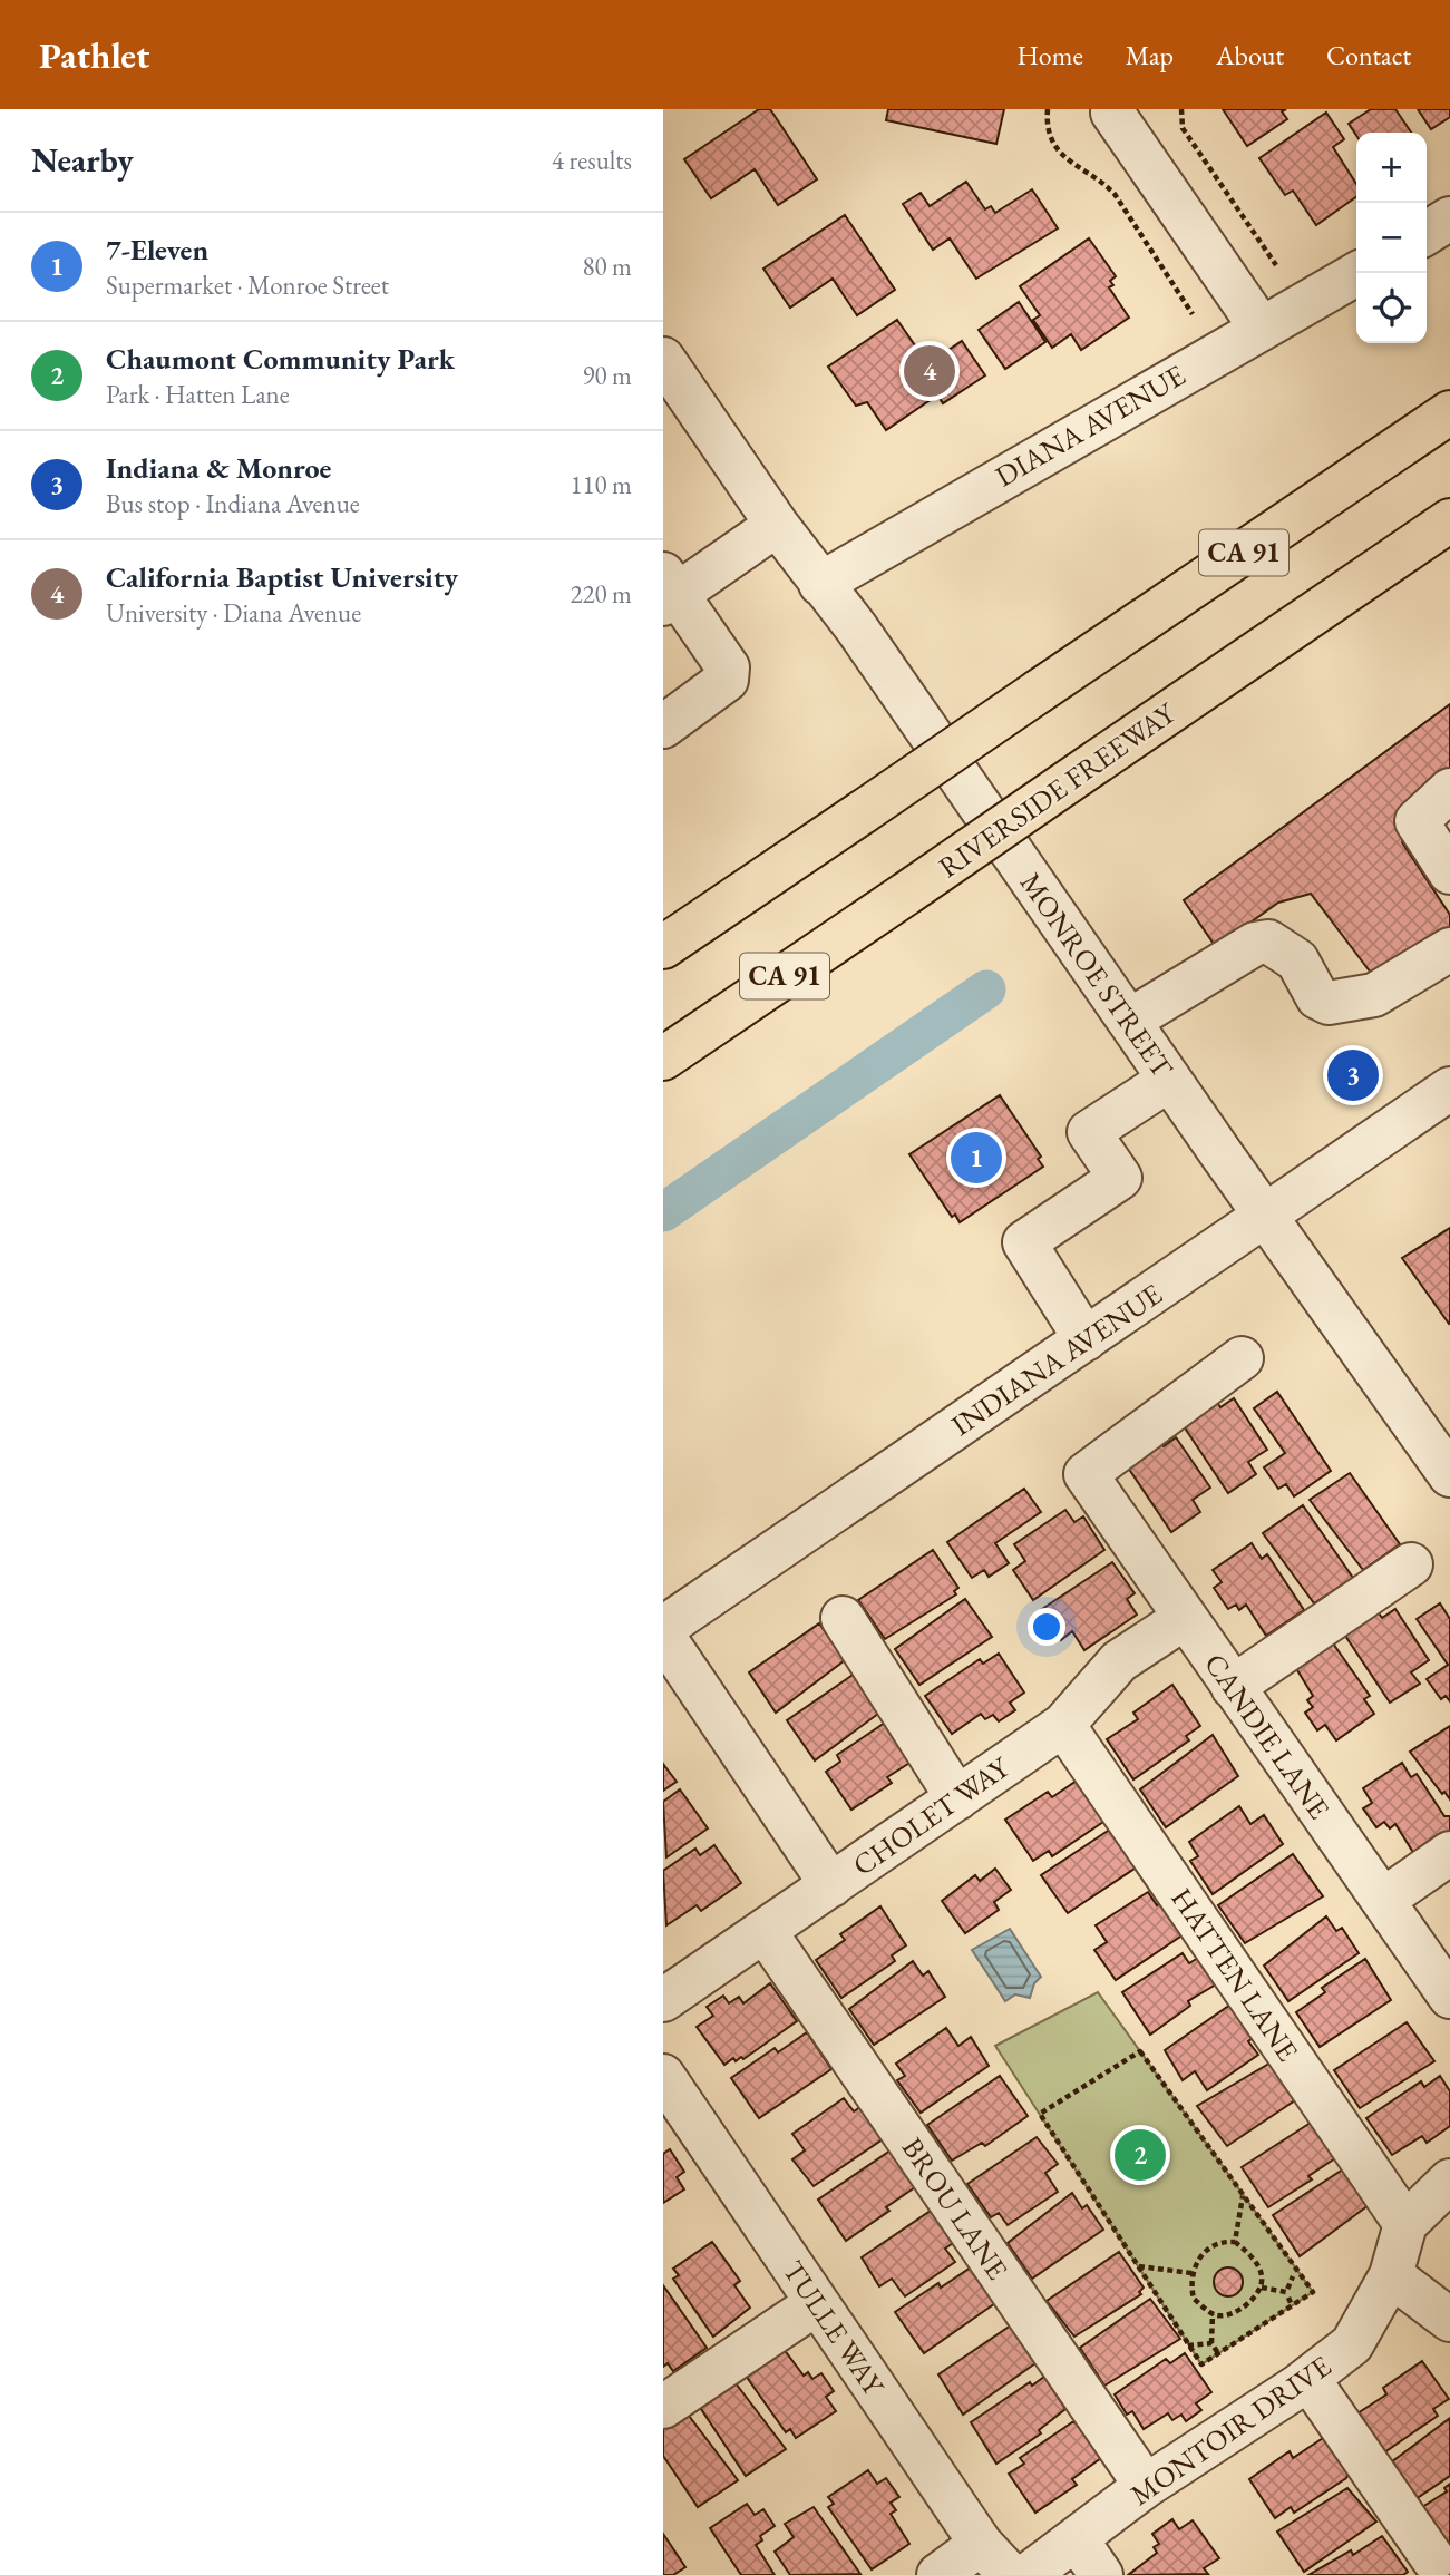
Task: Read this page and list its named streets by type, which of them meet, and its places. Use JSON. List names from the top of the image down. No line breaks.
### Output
{"streets":{"highway":["CA 91","RIVERSIDE FREEWAY"],"street":["DIANA AVENUE","MONROE STREET","INDIANA AVENUE","CANDIE LANE","CHOLET WAY","HATTEN LANE","BROU LANE","TULLE WAY","MONTOIR DRIVE"]},"crossings":[["DIANA AVENUE","MONROE STREET"],["MONROE STREET","INDIANA AVENUE"],["CANDIE LANE","CHOLET WAY"],["CHOLET WAY","HATTEN LANE"],["CHOLET WAY","BROU LANE"],["HATTEN LANE","MONTOIR DRIVE"],["BROU LANE","MONTOIR DRIVE"]],"page":{"header":"Pathlet","nav":["Home","Map","About","Contact"],"heading":["Nearby","4 results"],"map_buttons":["+","−"],"list":[{"mark":"1","name":"7-Eleven","note":"Supermarket · Monroe Street","value":"80 m"},{"mark":"2","name":"Chaumont Community Park","note":"Park · Hatten Lane","value":"90 m"},{"mark":"3","name":"Indiana & Monroe","note":"Bus stop · Indiana Avenue","value":"110 m"},{"mark":"4","name":"California Baptist University","note":"University · Diana Avenue","value":"220 m"}],"pins":["4","3","1","2"]}}
